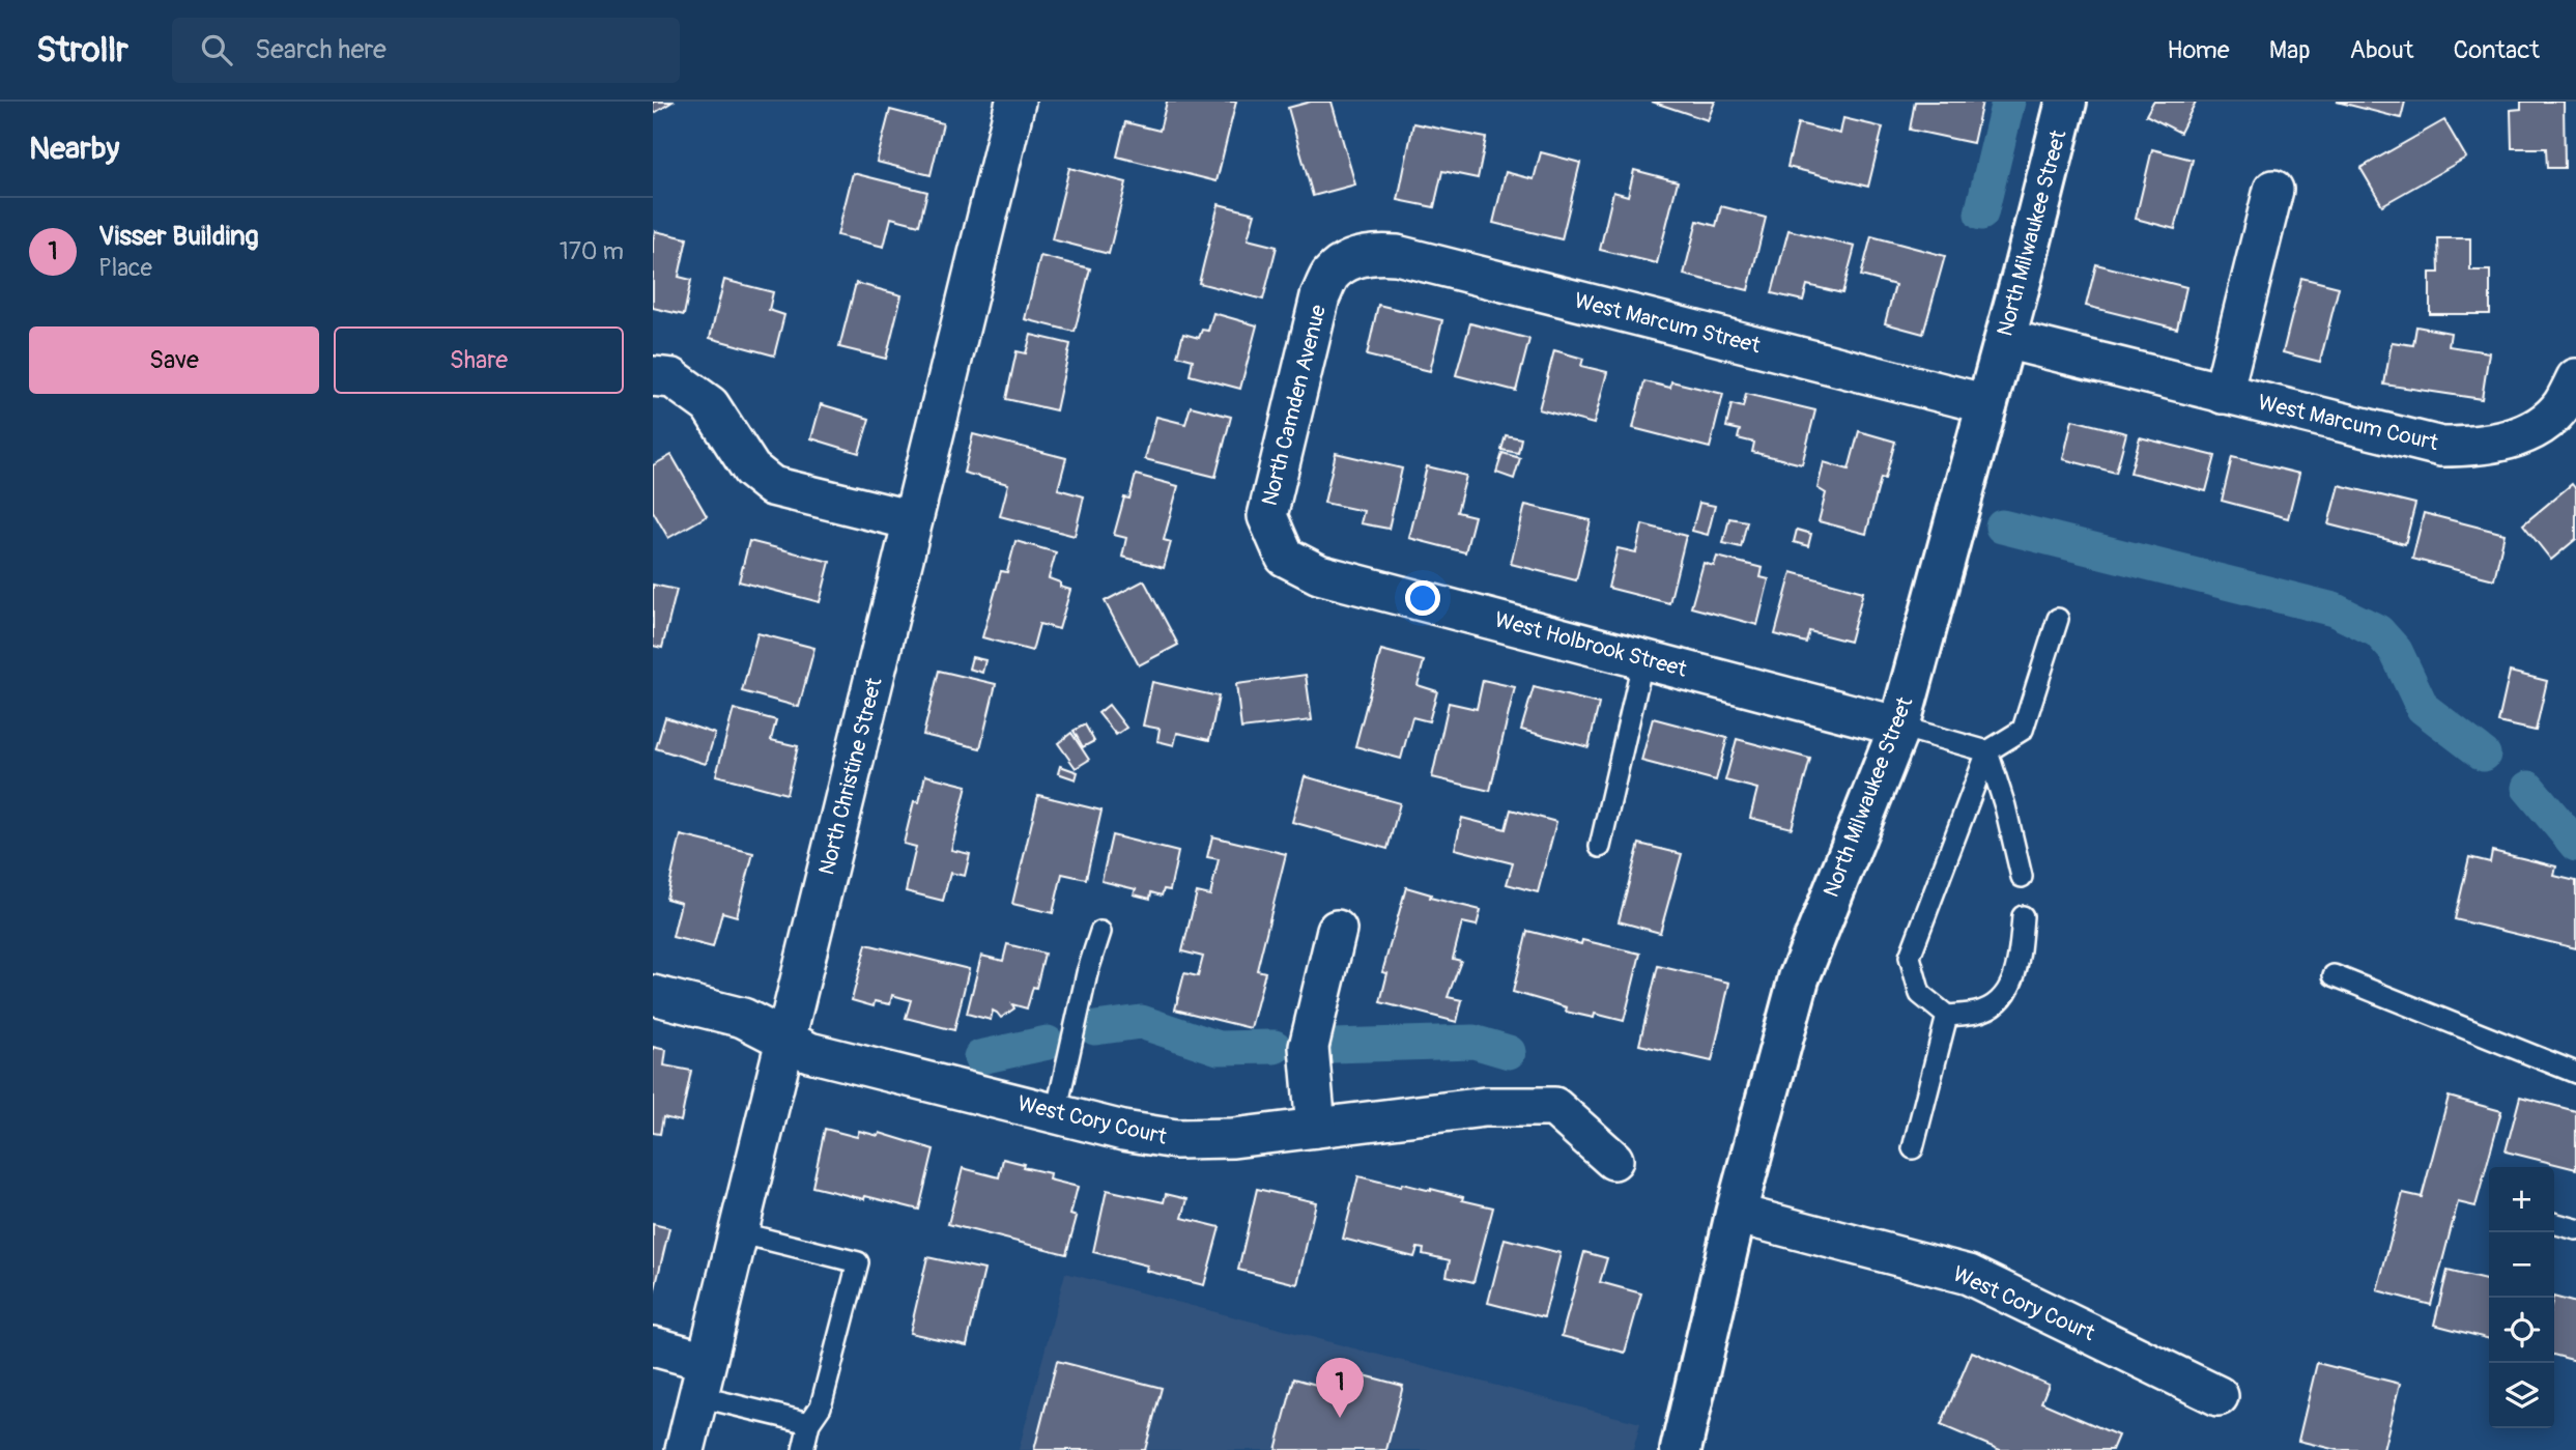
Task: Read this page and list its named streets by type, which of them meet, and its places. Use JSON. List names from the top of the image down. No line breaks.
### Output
{"streets":{"main road":["North Milwaukee Street"],"street":["West Marcum Street","North Camden Avenue","West Marcum Court","West Holbrook Street","North Christine Street","West Cory Court"]},"crossings":[["North Milwaukee Street","West Marcum Street"],["North Milwaukee Street","West Marcum Court"],["North Milwaukee Street","West Holbrook Street"],["North Milwaukee Street","West Cory Court"],["West Marcum Street","North Camden Avenue"],["North Camden Avenue","West Holbrook Street"],["North Christine Street","West Cory Court"]],"page":{"header":"Strollr","search":"Search here","nav":["Home","Map","About","Contact"],"heading":"Nearby","list":[{"mark":"1","name":"Visser Building","note":"Place","value":"170 m"}],"buttons":["Save","Share"],"map_buttons":["+","−"],"pins":"1"}}
